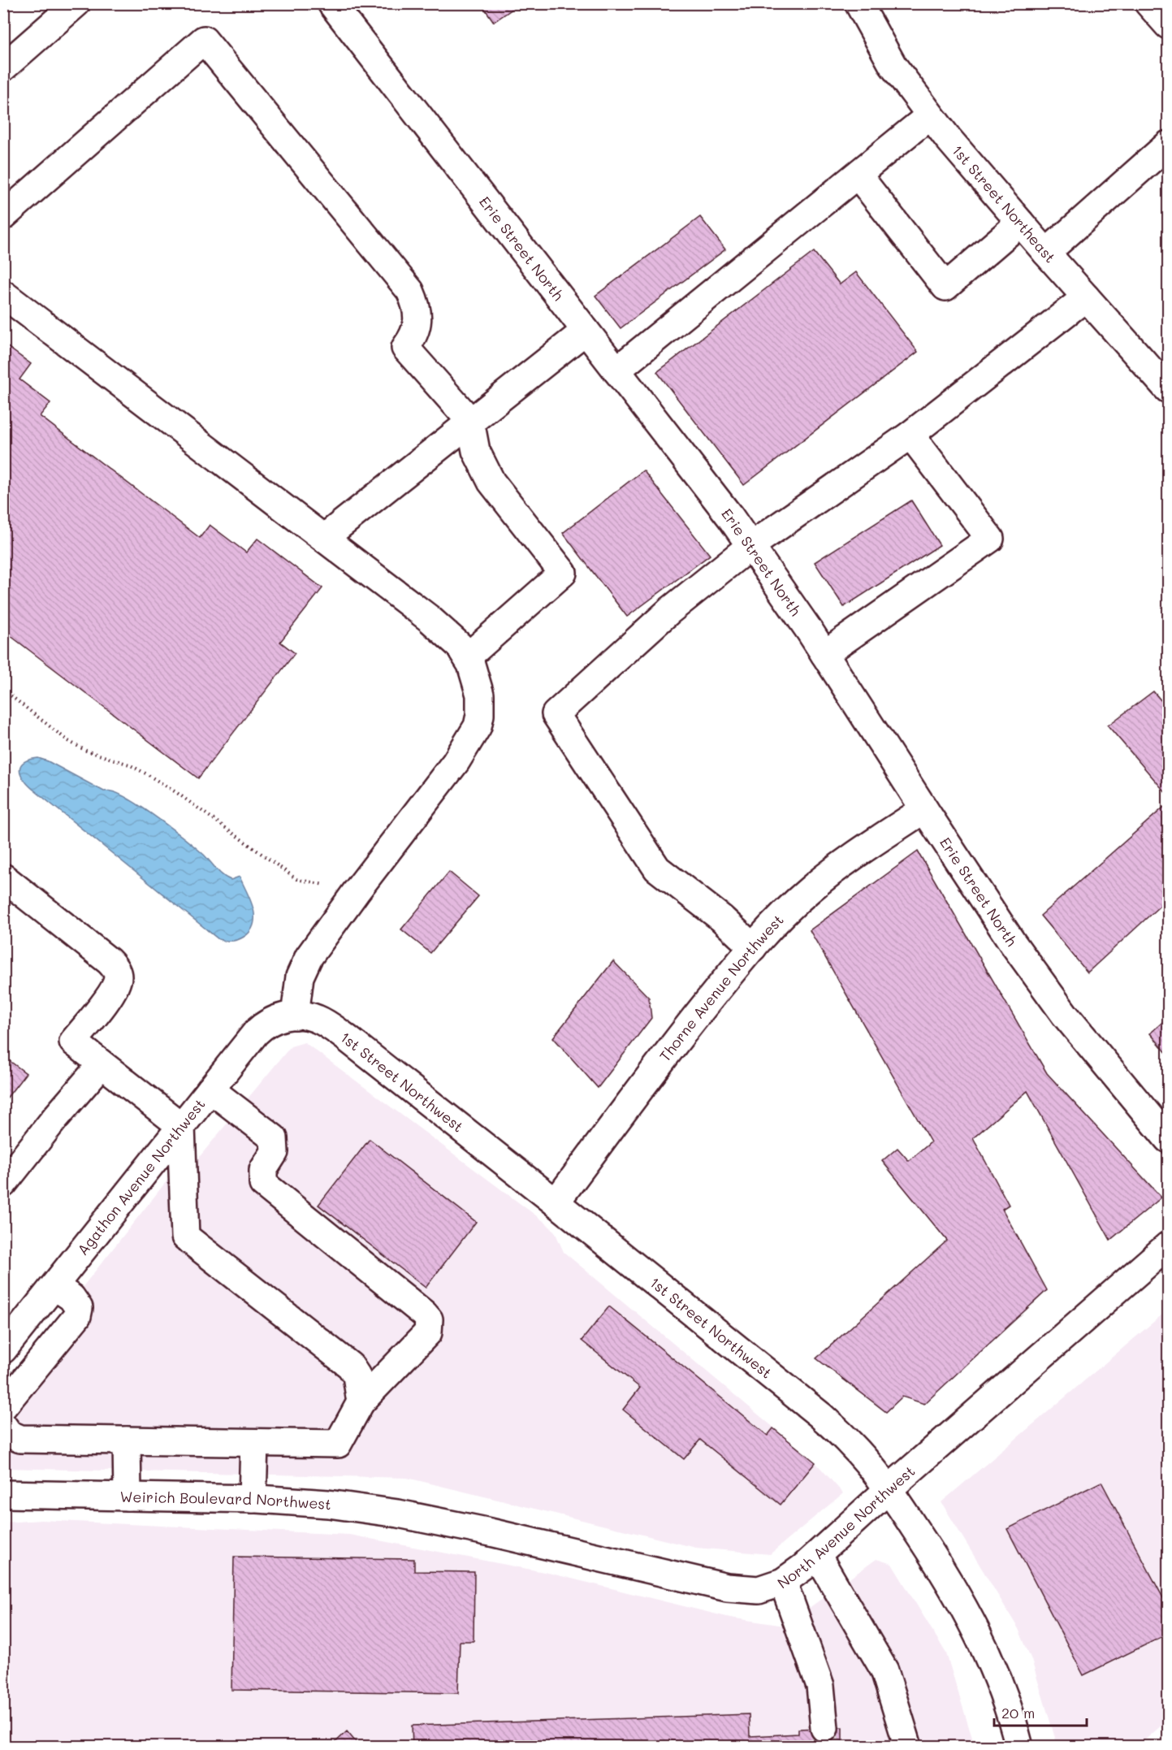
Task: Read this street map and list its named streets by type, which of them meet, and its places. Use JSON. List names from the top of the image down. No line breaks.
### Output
{"streets":{"street":["1st Street Northeast","Erie Street North","Thorne Avenue Northwest","1st Street Northwest","Agathon Avenue Northwest","Weirich Boulevard Northwest","North Avenue Northwest"]},"crossings":[["Erie Street North","Thorne Avenue Northwest"],["Thorne Avenue Northwest","1st Street Northwest"],["1st Street Northwest","Agathon Avenue Northwest"],["1st Street Northwest","North Avenue Northwest"],["Weirich Boulevard Northwest","North Avenue Northwest"]],"scale_bar":"20 m"}
